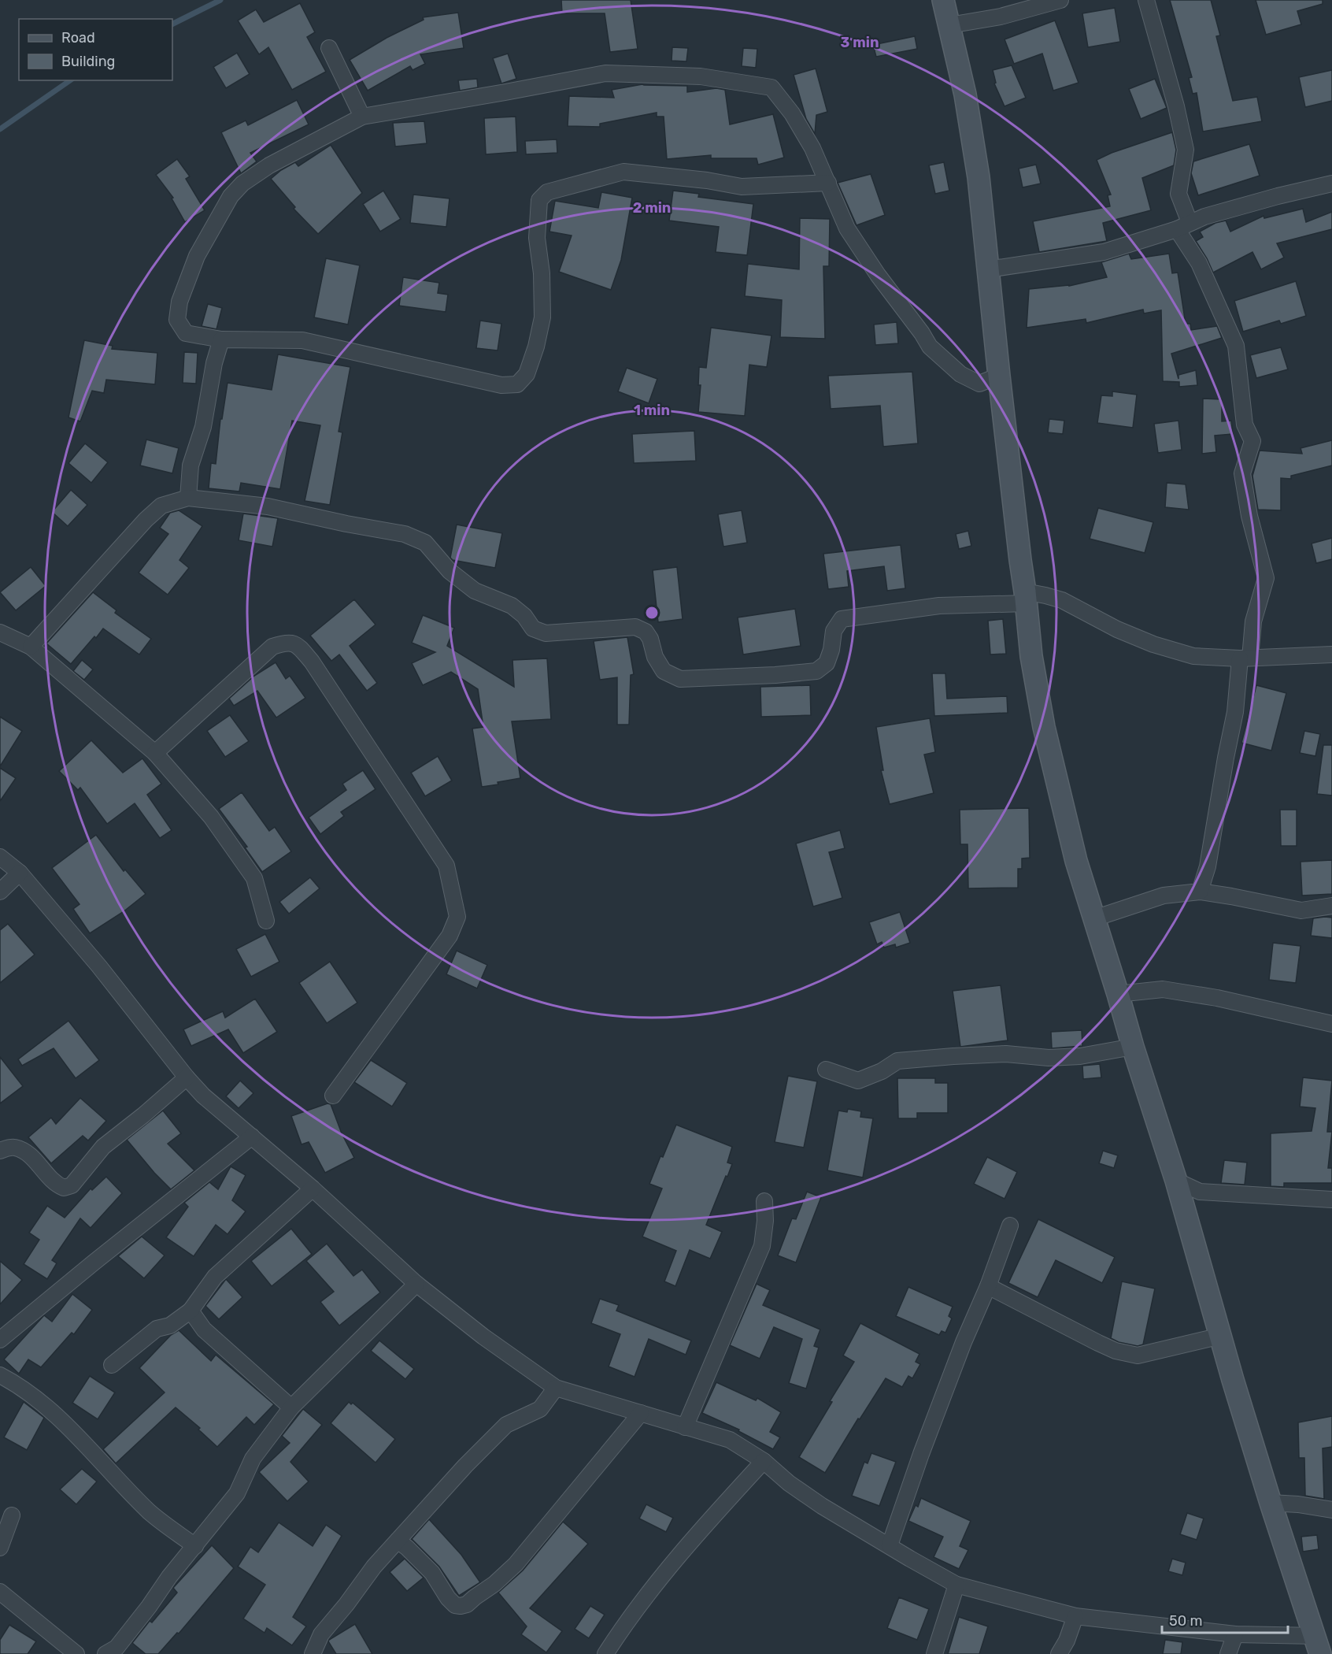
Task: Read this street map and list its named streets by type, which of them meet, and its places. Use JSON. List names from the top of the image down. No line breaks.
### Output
{"legend":["Road","Building"],"scale_bar":"50 m","rings":["3 min","2 min","1 min"]}
